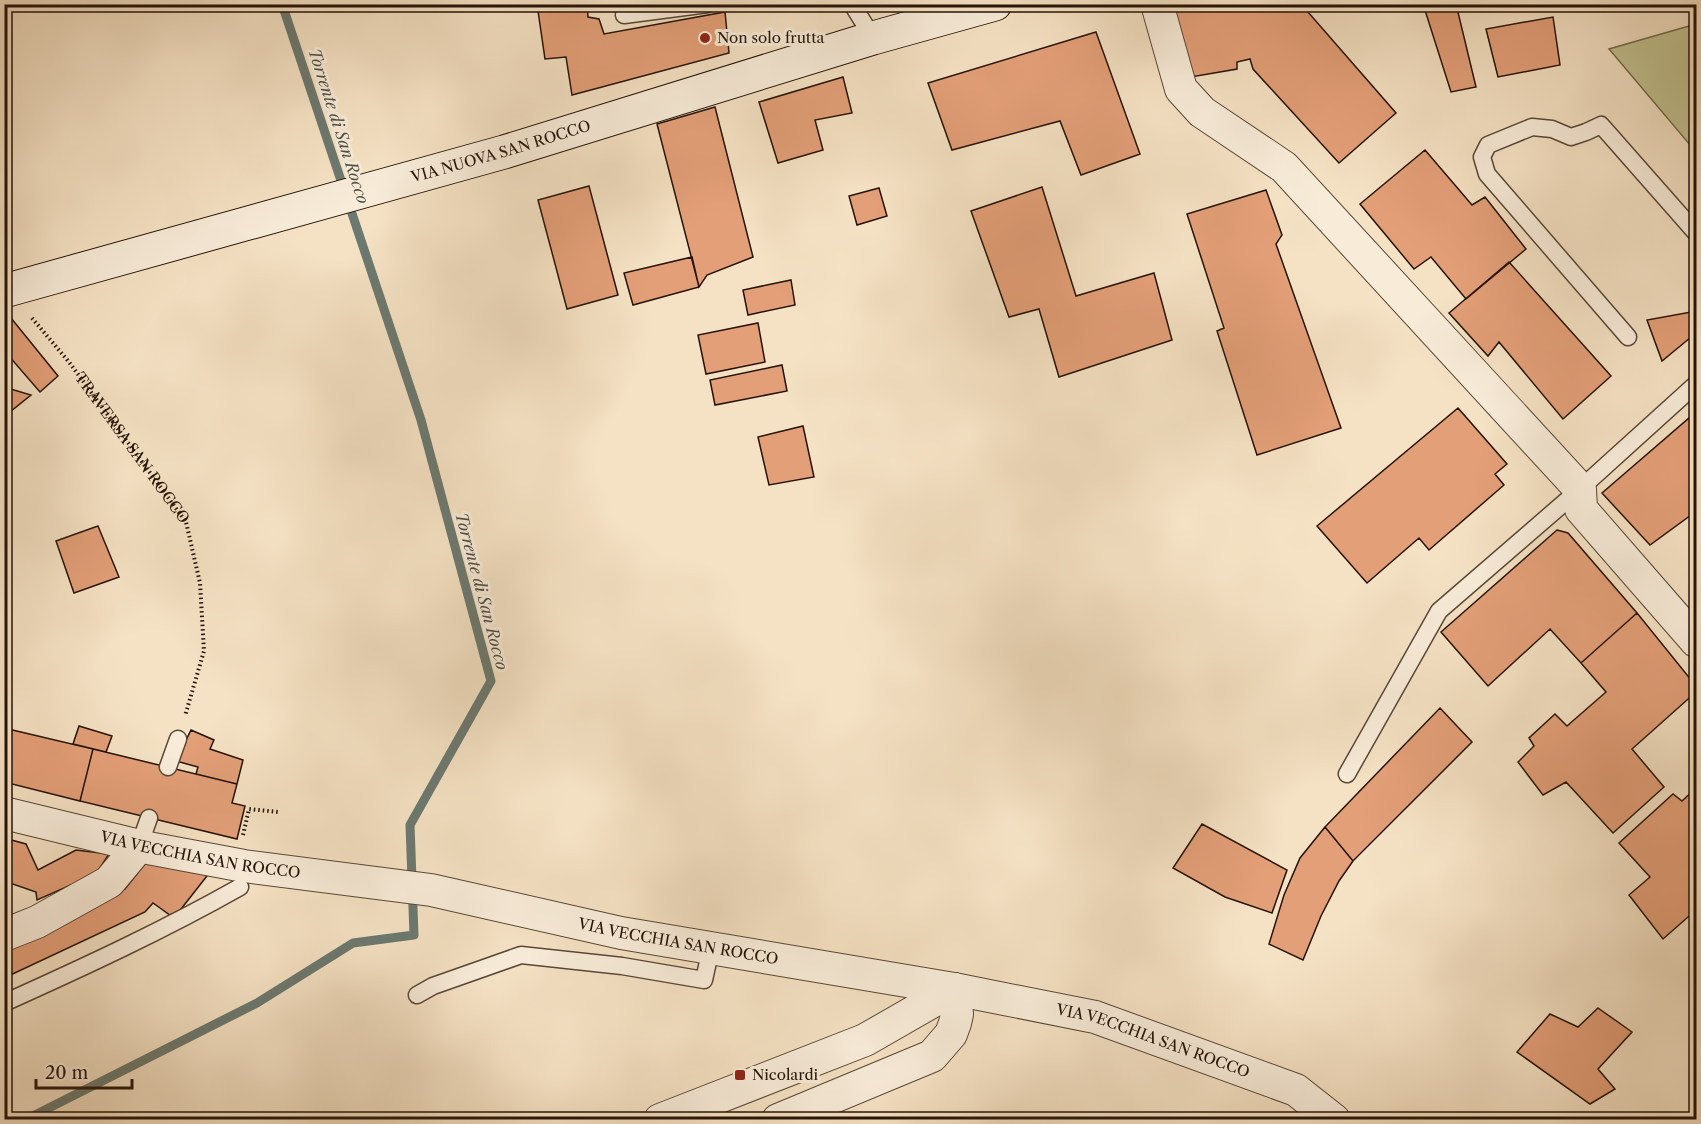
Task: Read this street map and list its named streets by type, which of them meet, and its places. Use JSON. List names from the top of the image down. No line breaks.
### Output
{"streets":{"main road":["VIA NUOVA SAN ROCCO"],"street":["VIA VECCHIA SAN ROCCO"],"path":["TRAVERSA SAN ROCCO"]},"crossings":[["VIA NUOVA SAN ROCCO","TRAVERSA SAN ROCCO"]],"water":["Torrente di San Rocco"],"places":{"other":["Non solo frutta"],"transit":["Nicolardi"]},"scale_bar":"20 m"}
